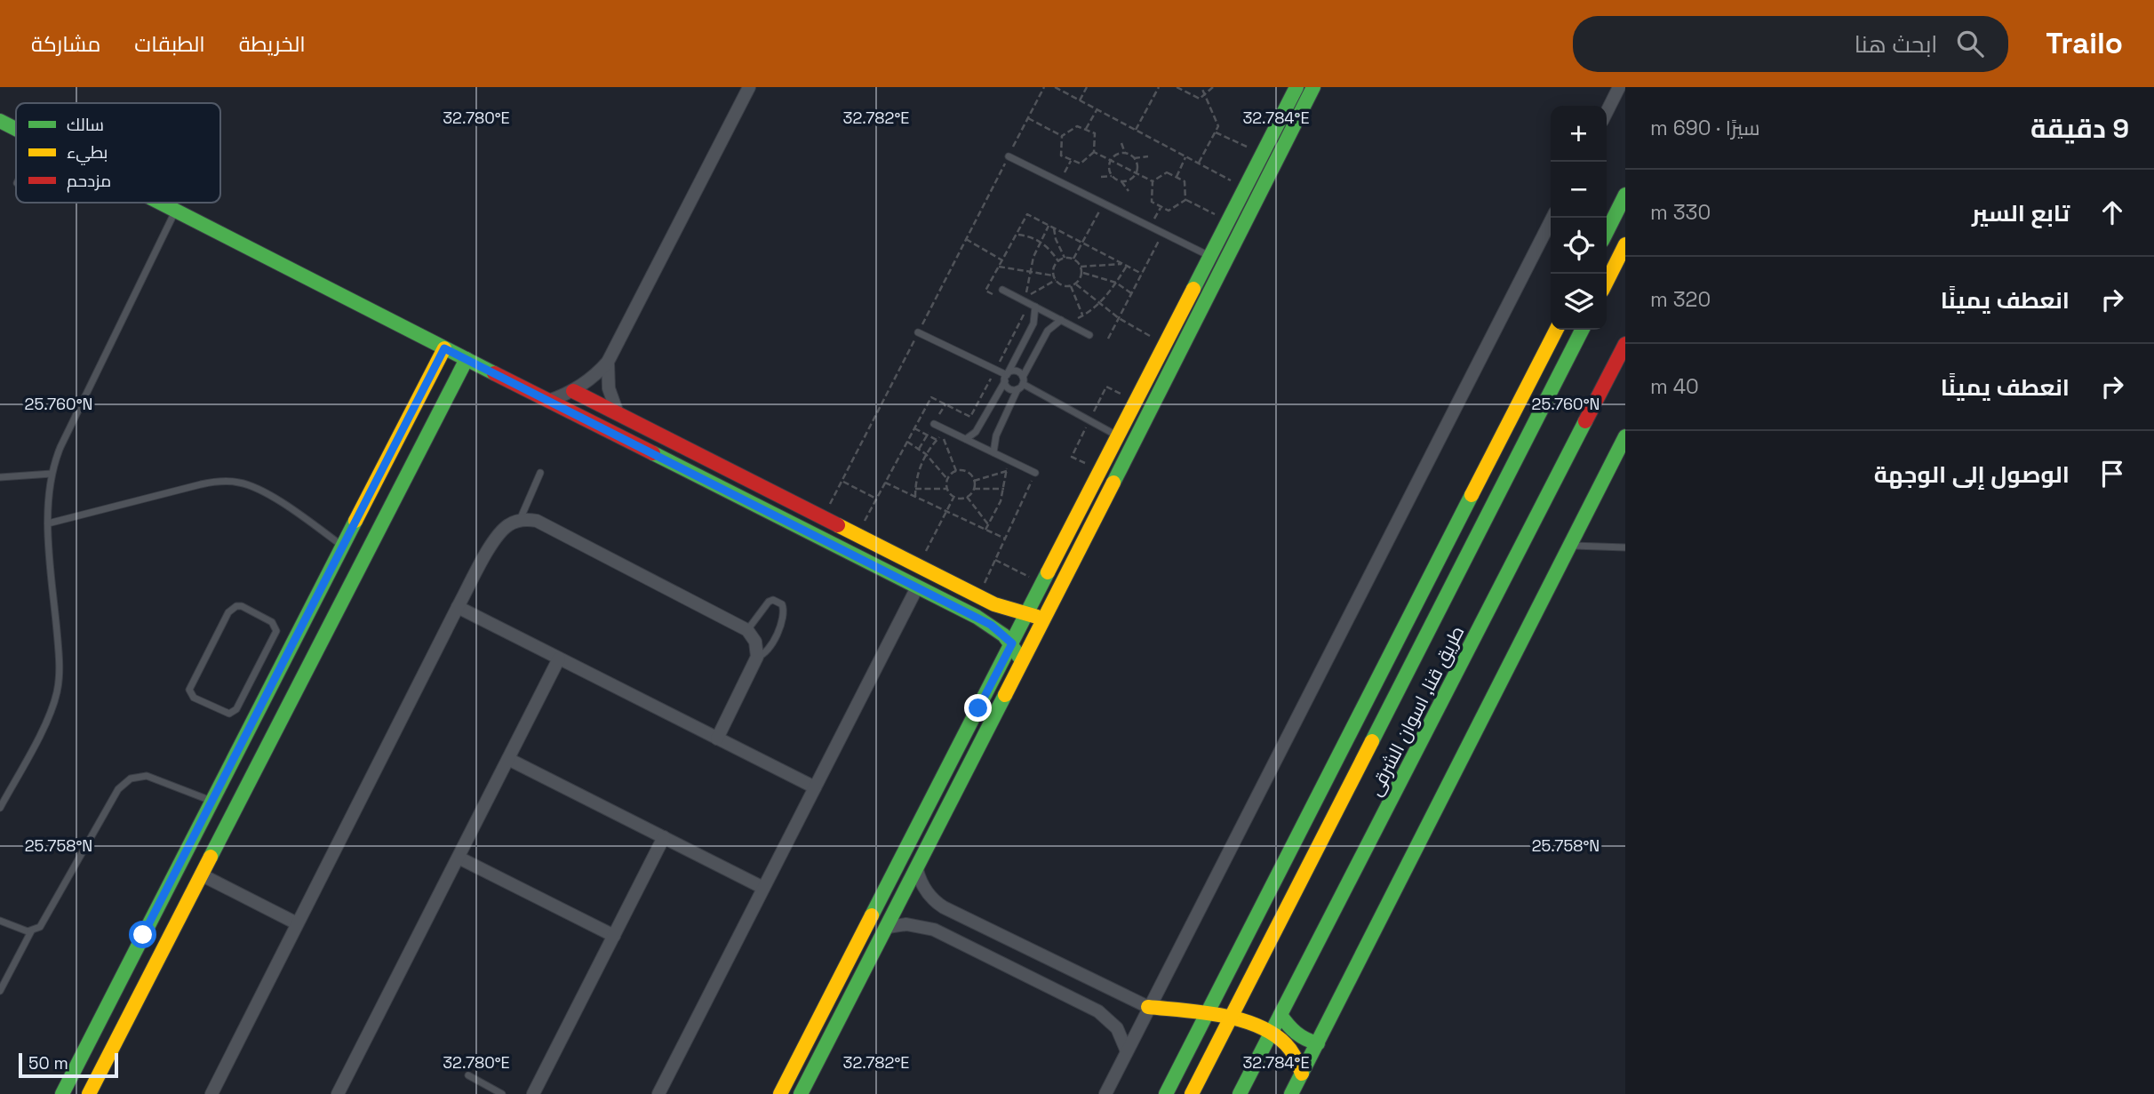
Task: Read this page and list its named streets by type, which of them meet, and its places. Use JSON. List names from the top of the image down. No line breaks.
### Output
{"streets":{"street":["طريق قنا, اسوان الشرقى"]},"legend":["سالك","بطيء","مزدحم"],"scale_bar":"50 m","page":{"header":"Trailo","search":"ابحث هنا","nav":["الخريطة","الطبقات","مشاركة"],"heading":["9 دقيقة","سيرًا · 690 m"],"map_buttons":["+","−"],"list":[["تابع السير","330 m"],["انعطف يمينًا","320 m"],["انعطف يمينًا","40 m"],"الوصول إلى الوجهة"],"scale":"50 m"},"coordinates":["32.780°E","32.782°E","32.784°E","25.760°N","25.758°N"]}
